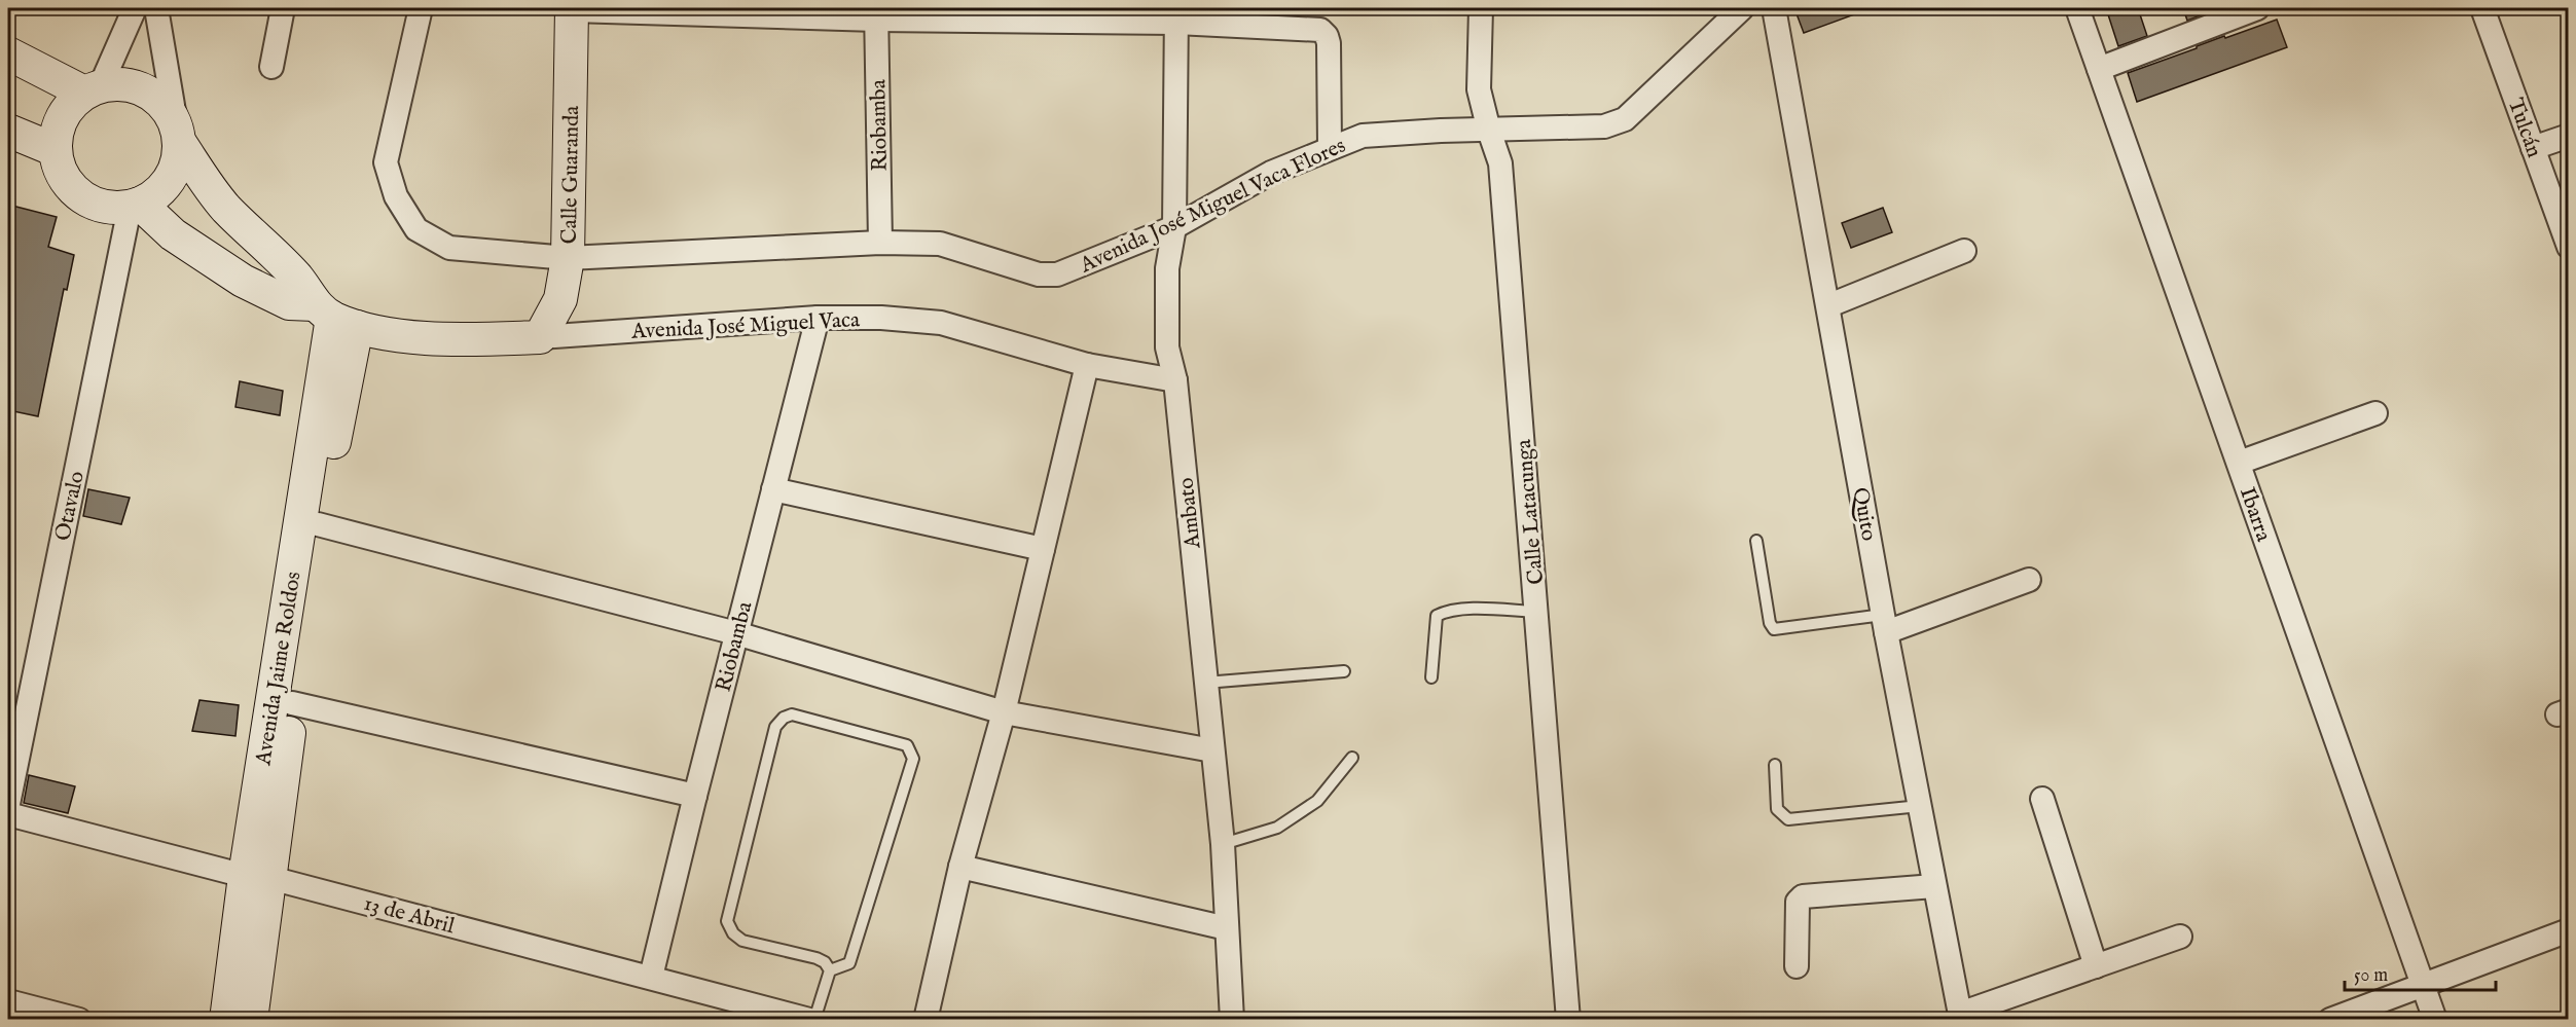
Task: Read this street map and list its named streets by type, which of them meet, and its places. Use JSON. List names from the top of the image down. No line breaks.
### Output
{"streets":{"street":["Riobamba","Tulcán","Calle Guaranda","Avenida José Miguel Vaca Flores","Avenida José Miguel Vaca","Otavalo","Calle Latacunga","Ambato","Quito","Ibarra","Avenida Jaime Roldos","13 de Abril"]},"crossings":[["Riobamba","Avenida José Miguel Vaca Flores"],["Riobamba","Avenida José Miguel Vaca"],["Riobamba","13 de Abril"],["Calle Guaranda","Avenida José Miguel Vaca Flores"],["Calle Guaranda","Avenida José Miguel Vaca"],["Avenida José Miguel Vaca Flores","Calle Latacunga"],["Avenida José Miguel Vaca Flores","Ambato"],["Avenida José Miguel Vaca","Otavalo"],["Avenida José Miguel Vaca","Ambato"],["Avenida José Miguel Vaca","Avenida Jaime Roldos"],["Avenida Jaime Roldos","13 de Abril"]],"scale_bar":"50 m"}
